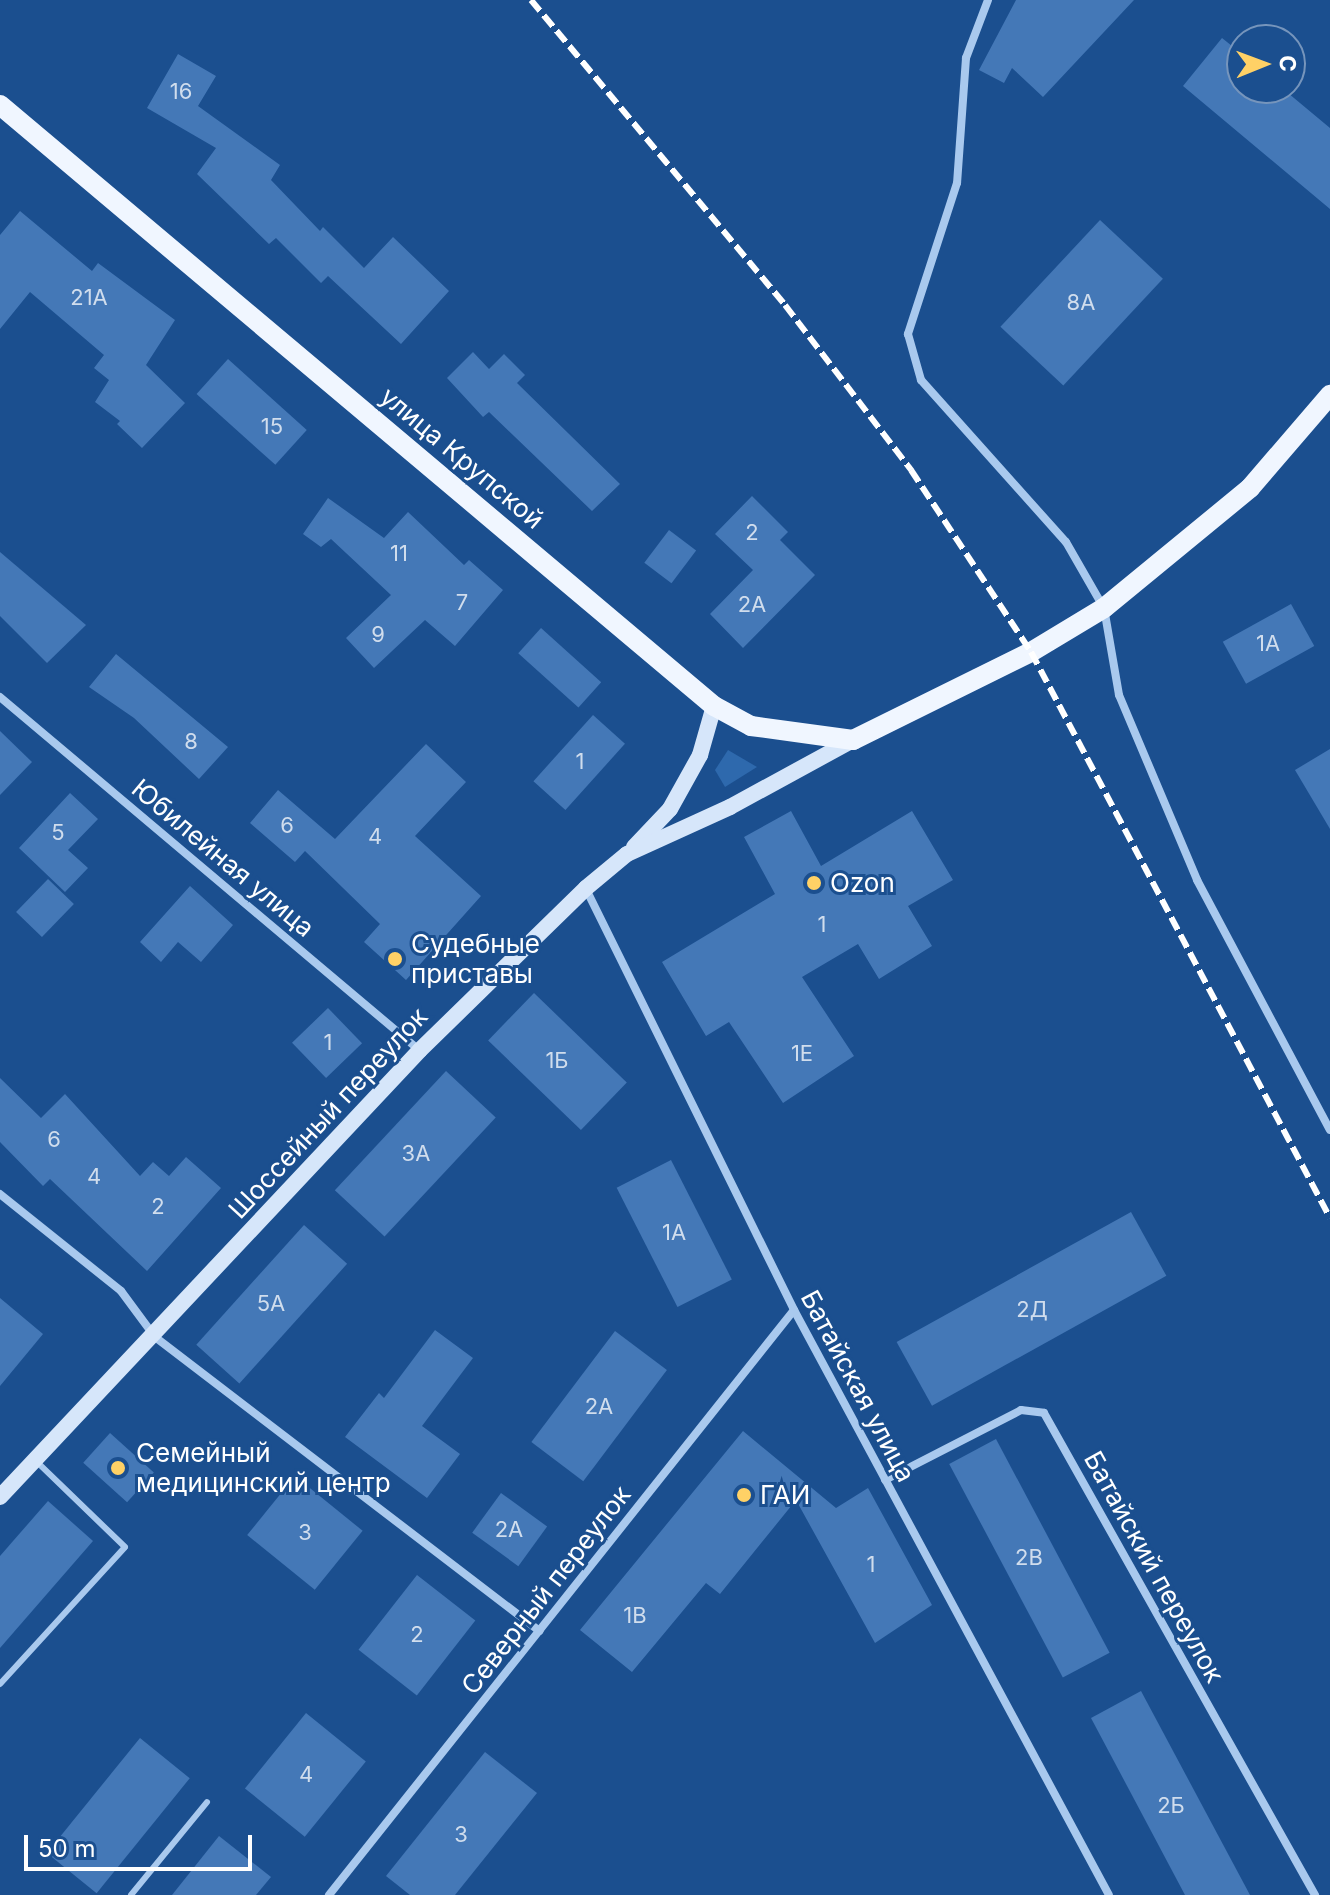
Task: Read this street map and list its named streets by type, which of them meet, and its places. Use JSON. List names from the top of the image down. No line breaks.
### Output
{"streets":{"main road":["улица Крупской","Шоссейный переулок"],"street":["Юбилейная улица","Батайская улица","Батайский переулок","Северный переулок"]},"crossings":[["улица Крупской","Шоссейный переулок"],["Юбилейная улица","Шоссейный переулок"],["Шоссейный переулок","Батайская улица"],["Батайская улица","Батайский переулок"],["Батайская улица","Северный переулок"]],"places":["Ozon","Судебные приставы","Семейный медицинский центр","ГАИ"],"house_numbers":["16","21А","8А","15","2","11","7","2А","9","1А","8","1","6","5","4","1","1","1Е","1Б","6","3А","4","2","1А","5А","2Д","2А","2А","3","2В","1","1В","2","4","2Б","3"],"scale_bar":"50 m","north":"right"}
